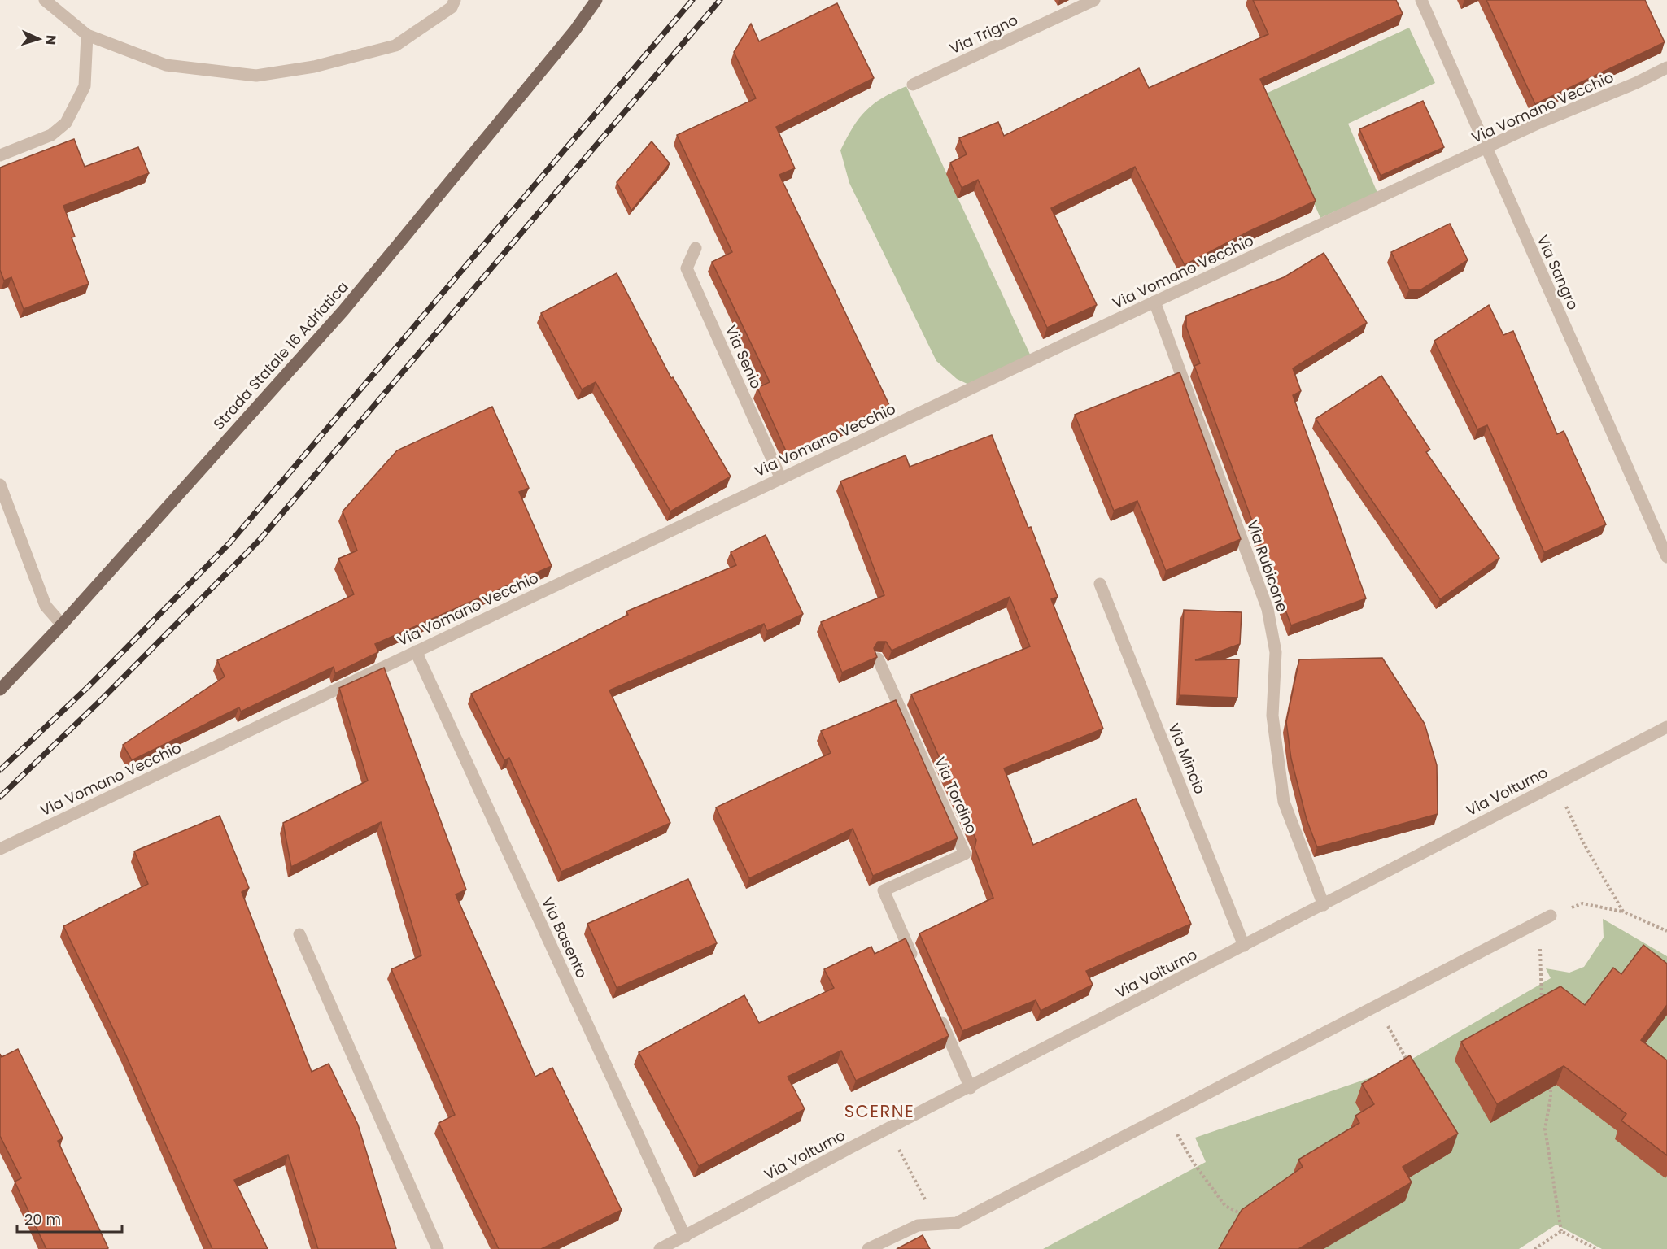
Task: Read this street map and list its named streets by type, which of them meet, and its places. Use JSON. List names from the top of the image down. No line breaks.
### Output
{"streets":{"main road":["Strada Statale 16 Adriatica"],"street":["Via Trigno","Via Vomano Vecchio","Via Sangro","Via Senio","Via Rubicone","Via Mincio","Via Volturno","Via Tordino","Via Basento"]},"crossings":[["Via Vomano Vecchio","Via Sangro"],["Via Vomano Vecchio","Via Senio"],["Via Vomano Vecchio","Via Rubicone"],["Via Vomano Vecchio","Via Basento"],["Via Rubicone","Via Volturno"],["Via Mincio","Via Volturno"],["Via Volturno","Via Basento"]],"districts":["SCERNE"],"scale_bar":"20 m","north":"right"}
